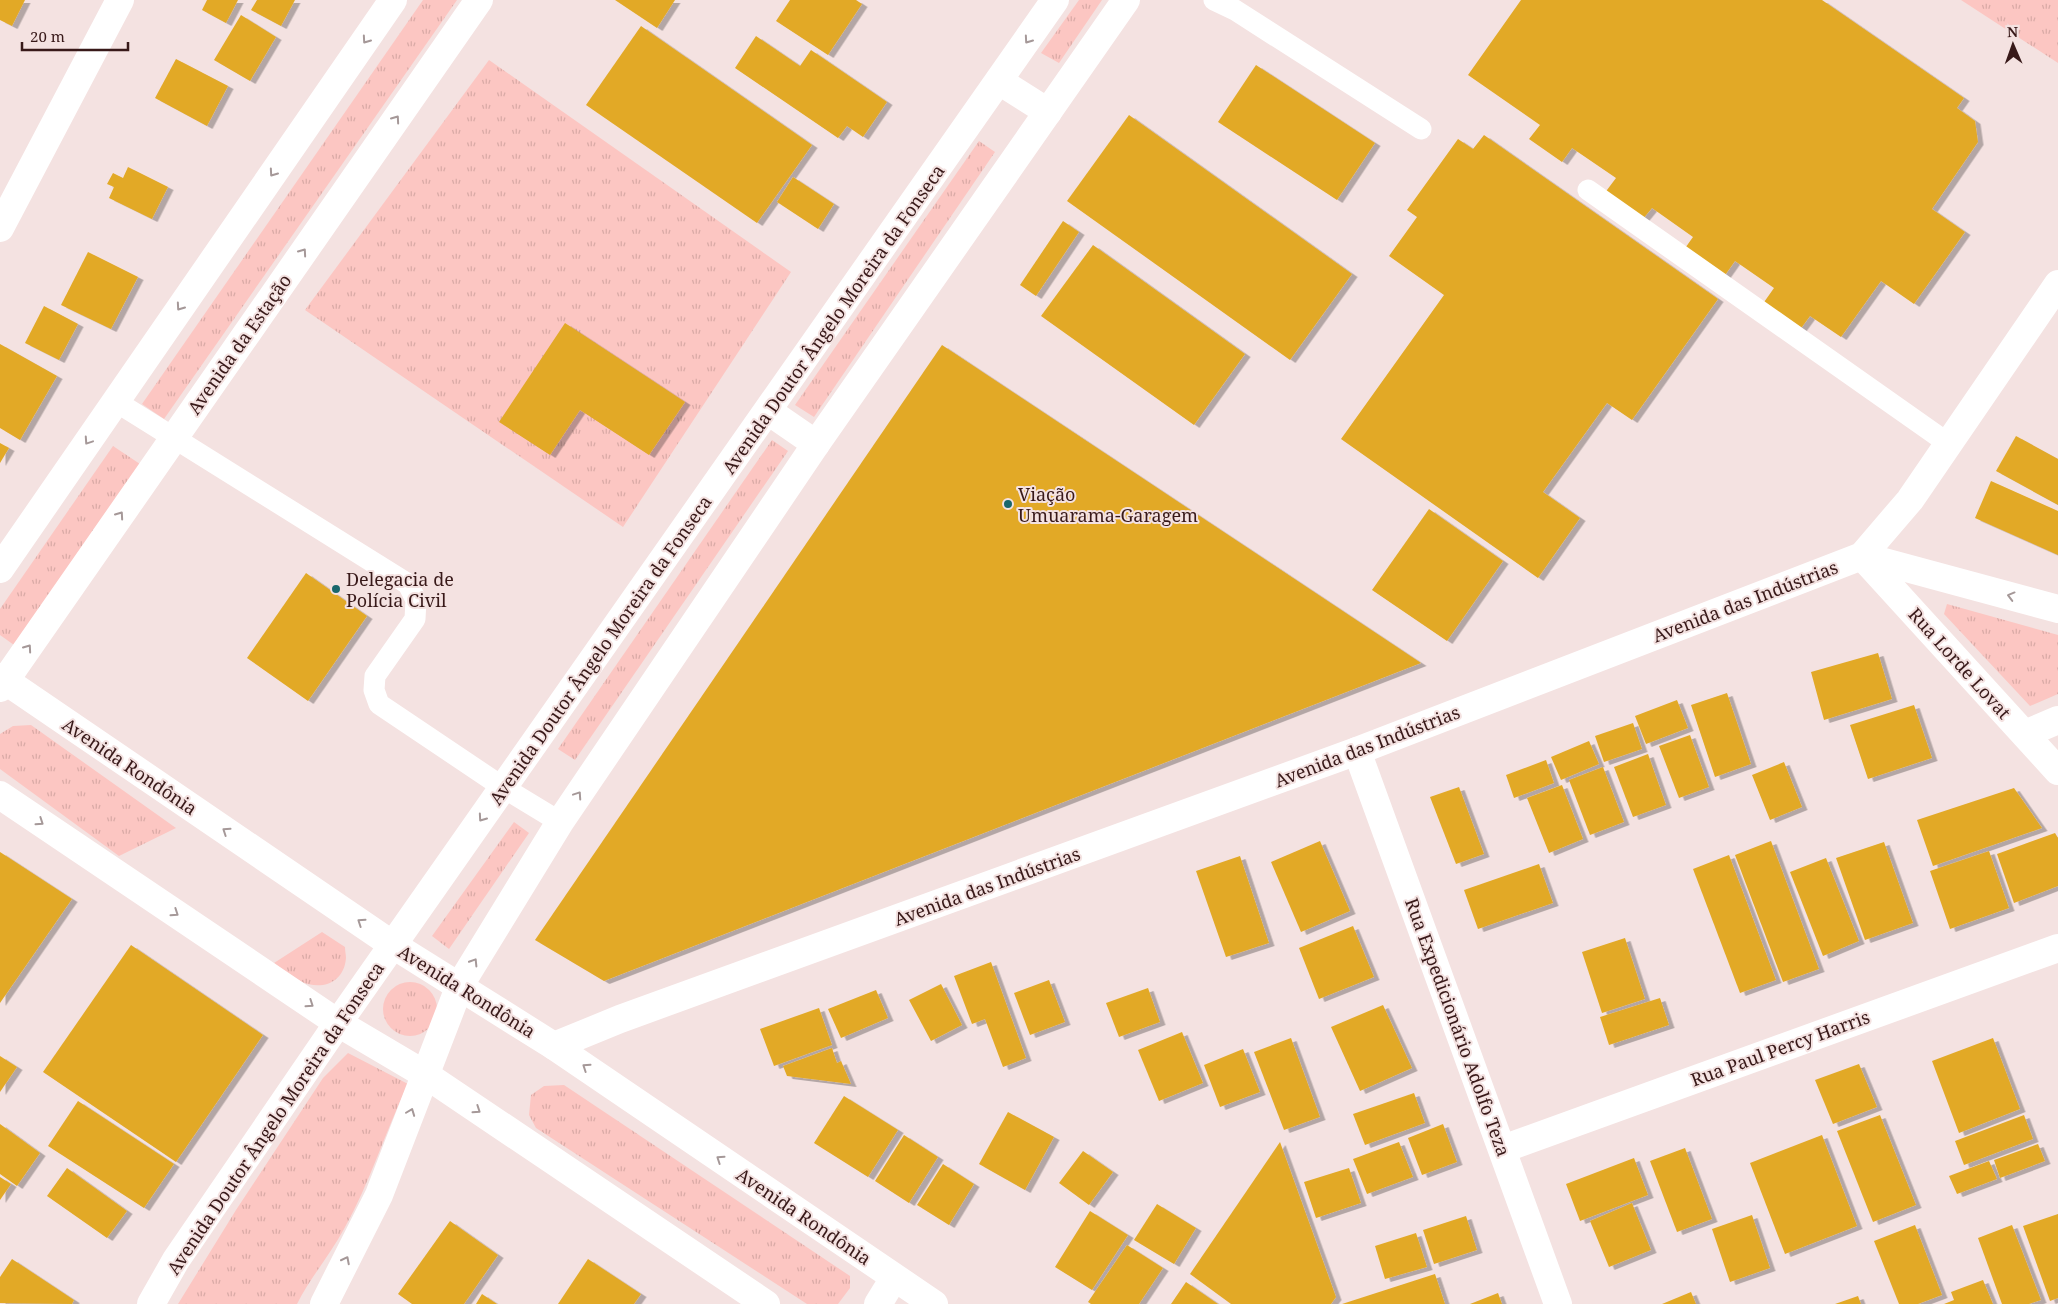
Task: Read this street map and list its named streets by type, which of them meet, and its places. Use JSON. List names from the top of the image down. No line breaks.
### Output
{"streets":{"street":["Avenida Doutor Ângelo Moreira da Fonseca","Avenida da Estação","Avenida das Indústrias","Rua Lorde Lovat","Avenida Rondônia","Rua Expedicionário Adolfo Teza","Rua Paul Percy Harris"]},"crossings":[["Avenida Doutor Ângelo Moreira da Fonseca","Avenida Rondônia"],["Avenida da Estação","Avenida Rondônia"],["Avenida das Indústrias","Rua Lorde Lovat"],["Avenida das Indústrias","Avenida Rondônia"],["Avenida das Indústrias","Rua Expedicionário Adolfo Teza"],["Rua Expedicionário Adolfo Teza","Rua Paul Percy Harris"]],"places":["Viação Umuarama-Garagem","Delegacia de Polícia Civil"],"scale_bar":"20 m","north":"top"}
